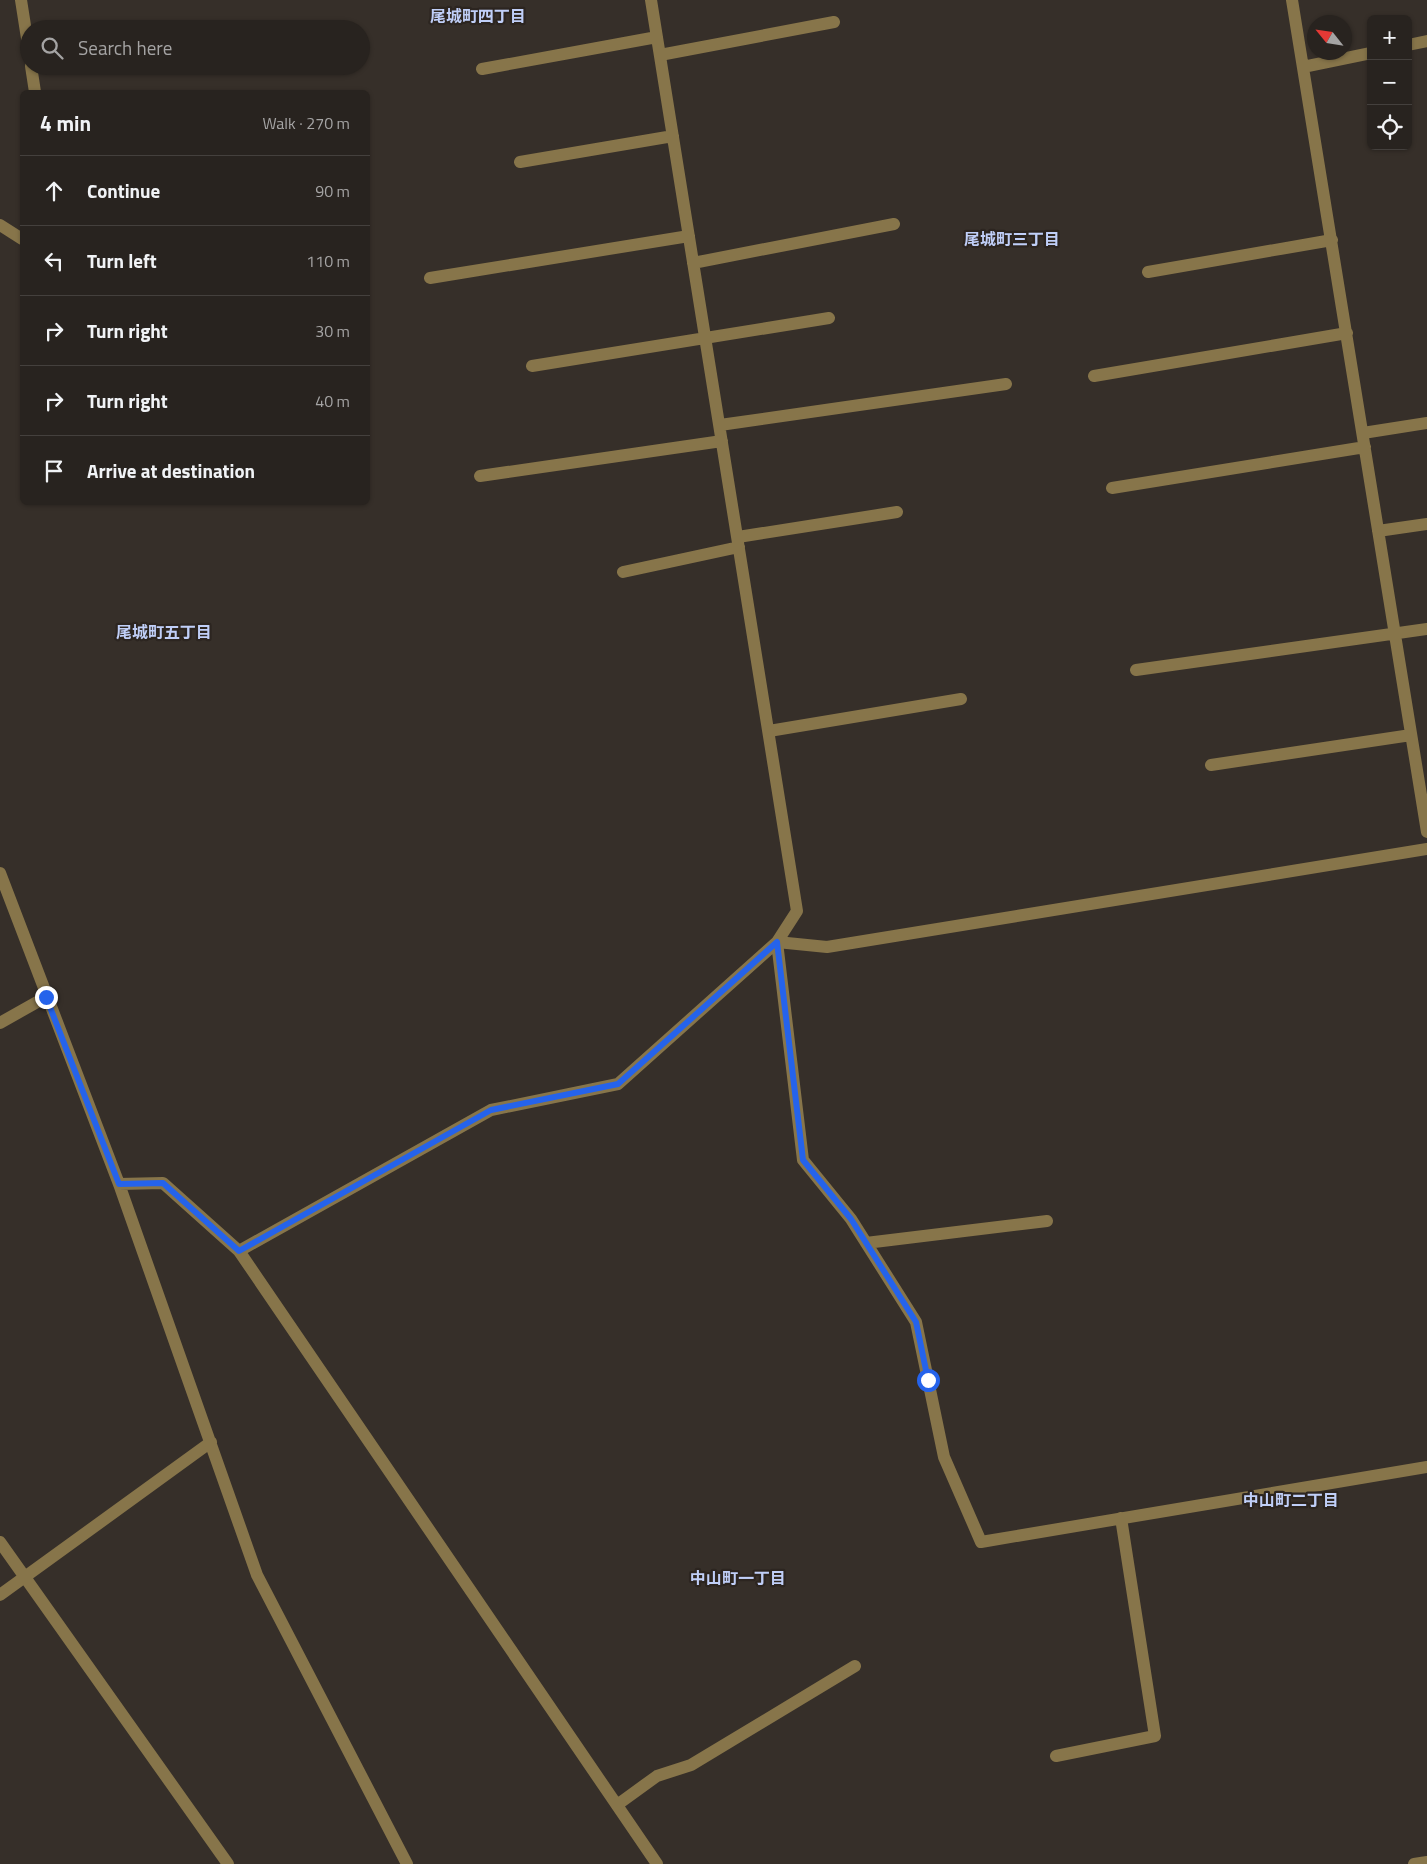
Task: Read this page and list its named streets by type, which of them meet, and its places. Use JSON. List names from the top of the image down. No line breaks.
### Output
{"districts":["尾城町四丁目","尾城町三丁目","尾城町五丁目","中山町二丁目","中山町一丁目"],"north":"top left","page":{"map_buttons":["+","−"],"search":"Search here","heading":["4 min","Walk · 270 m"],"list":[["Continue","90 m"],["Turn left","110 m"],["Turn right","30 m"],["Turn right","40 m"],"Arrive at destination"]}}
